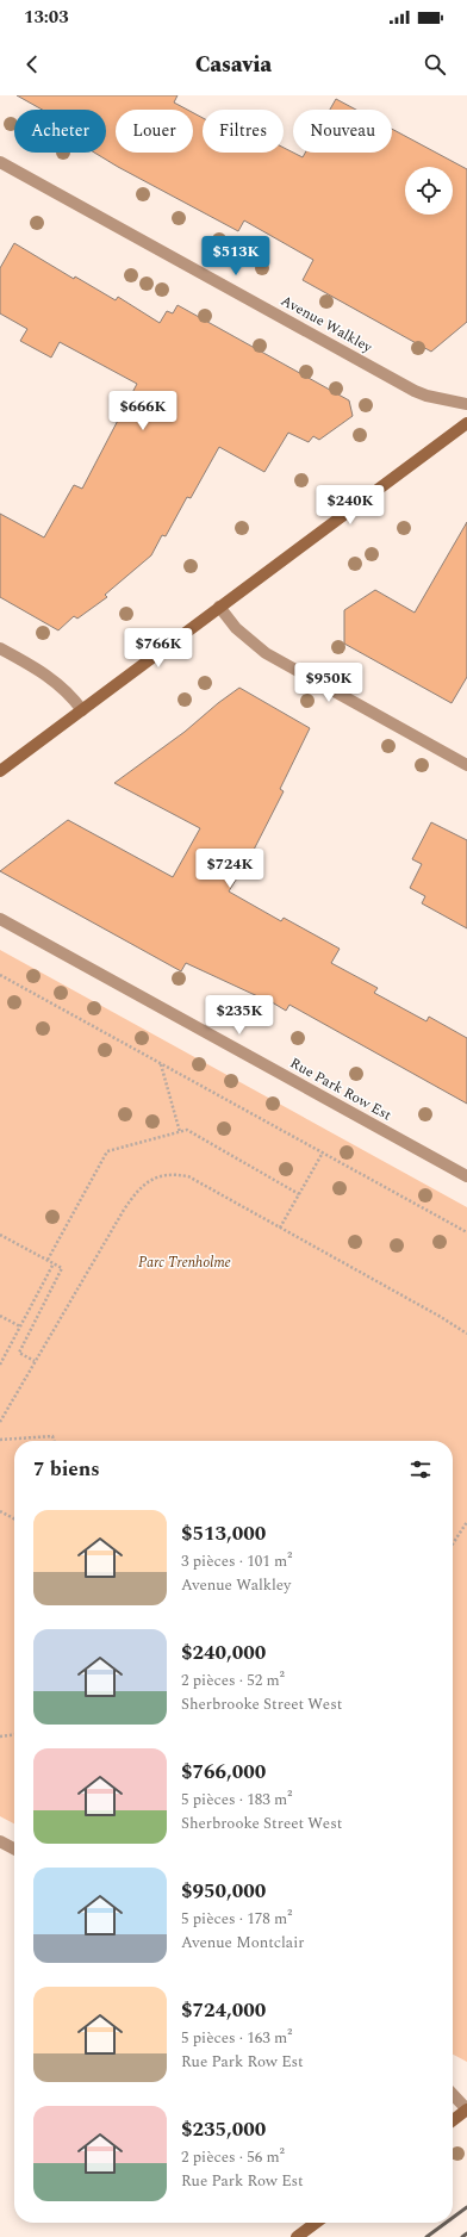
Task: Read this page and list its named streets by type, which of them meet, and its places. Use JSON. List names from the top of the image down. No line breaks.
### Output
{"streets":{"street":["Avenue Walkley","Rue Park Row Est"]},"parks":["Parc Trenholme"],"page":{"status":"13:03","header":"Casavia","chip":["Acheter","Louer","Filtres","Nouveau"],"price":["$513K","$666K","$240K","$766K","$950K","$724K","$235K"],"heading":"7 biens","list":[{"name":"$513,000","note":"3 pièces · 101 m² · Avenue Walkley"},{"name":"$240,000","note":"2 pièces · 52 m² · Sherbrooke Street West"},{"name":"$766,000","note":"5 pièces · 183 m² · Sherbrooke Street West"},{"name":"$950,000","note":"5 pièces · 178 m² · Avenue Montclair"},{"name":"$724,000","note":"5 pièces · 163 m² · Rue Park Row Est"},{"name":"$235,000","note":"2 pièces · 56 m² · Rue Park Row Est"}]}}
